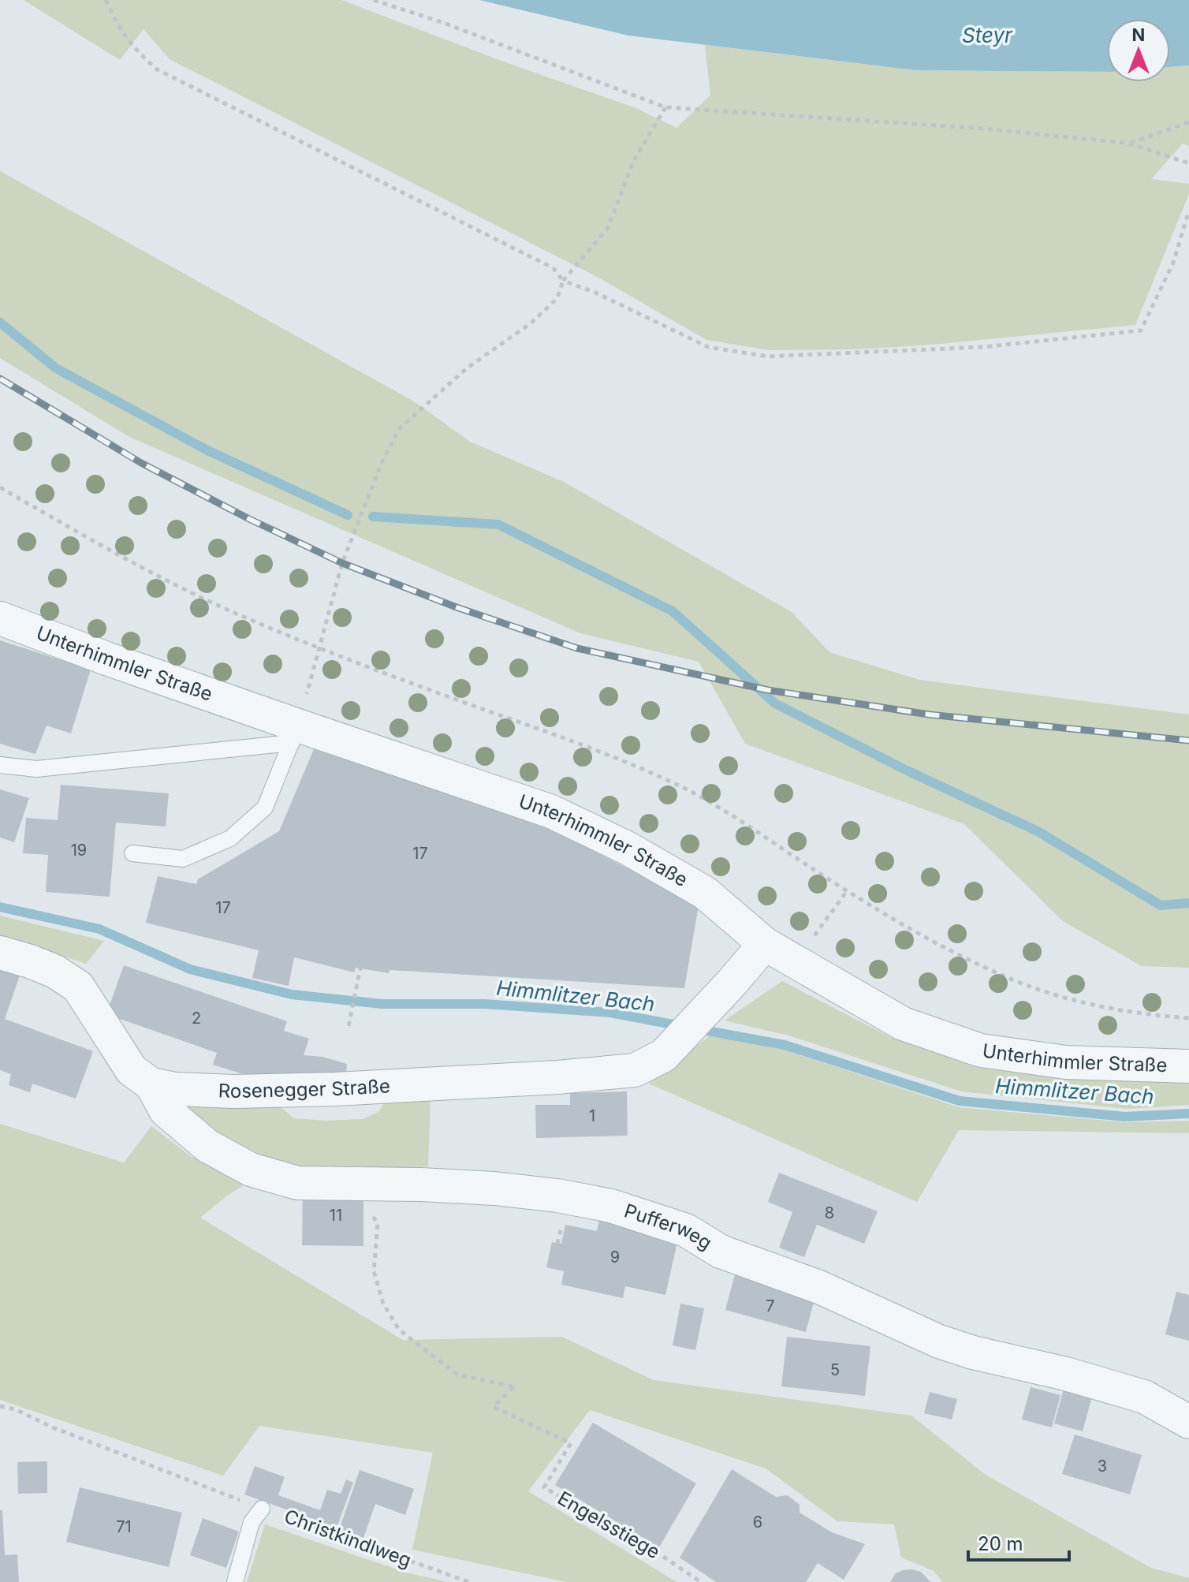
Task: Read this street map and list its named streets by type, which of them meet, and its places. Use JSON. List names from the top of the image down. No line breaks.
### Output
{"streets":{"street":["Unterhimmler Straße","Rosenegger Straße","Pufferweg"],"path":["Engelsstiege","Christkindlweg"]},"crossings":[["Unterhimmler Straße","Rosenegger Straße"],["Rosenegger Straße","Pufferweg"],["Pufferweg","Engelsstiege"]],"water":["Steyr","Himmlitzer Bach"],"house_numbers":["19","17","17","2","1","8","11","9","7","5","3","6","71"],"scale_bar":"20 m","north":"top"}
